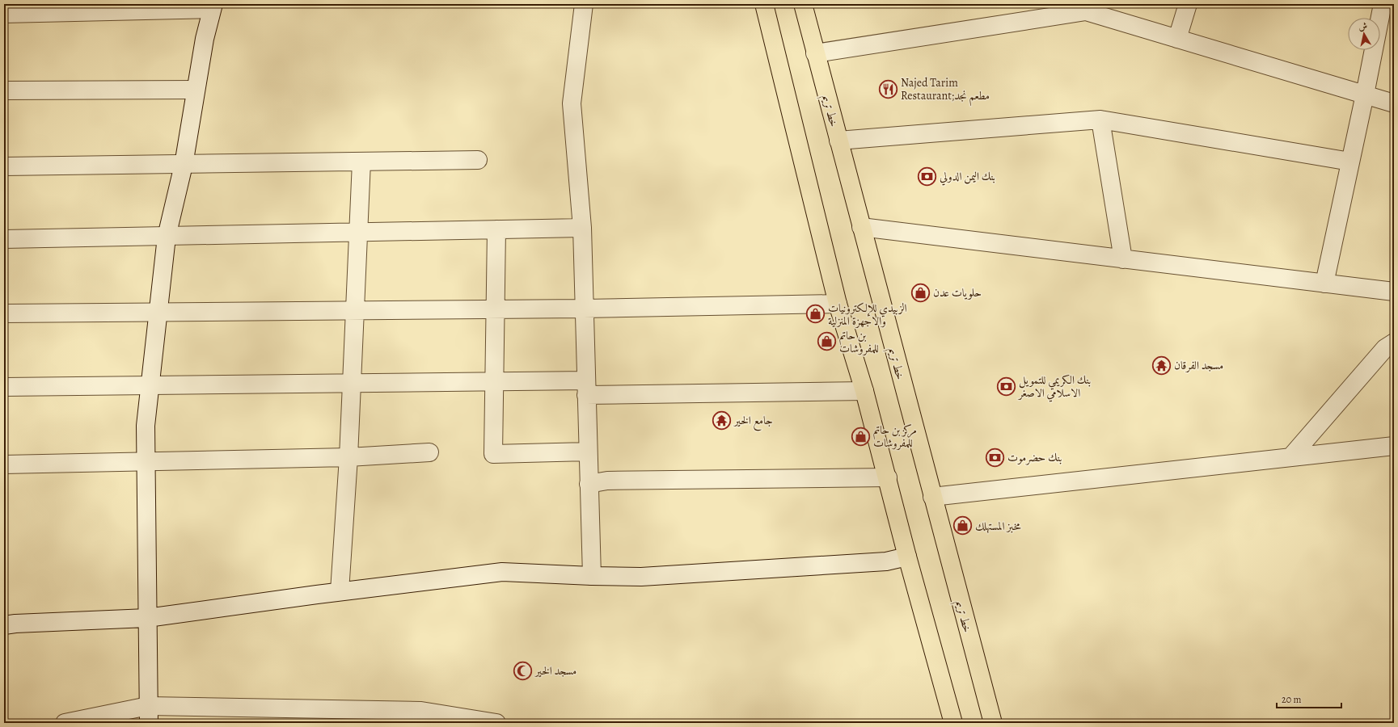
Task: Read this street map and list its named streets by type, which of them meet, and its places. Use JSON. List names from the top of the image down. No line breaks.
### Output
{"streets":{"highway":["خط تريم"]},"places":{"restaurant":["Najed Tarim Restaurant;مطعم نجد"],"bank":["بنك اليمن الدولي","بنك الكريمي للتمويل الاسلامي الاصغر","بنك حضرموت"],"shop":["حلويات عدن","الزبيدي للإلكترونيات والاجهزة المنزلية","بن حاتم للمفروشات","مركز بن حاتم للمفروشات","مخبز المستهلك"],"temple":["مسجد الفرقان","جامع الخير"],"mosque":["مسجد الخير"]},"scale_bar":"20 m","north":"top"}
